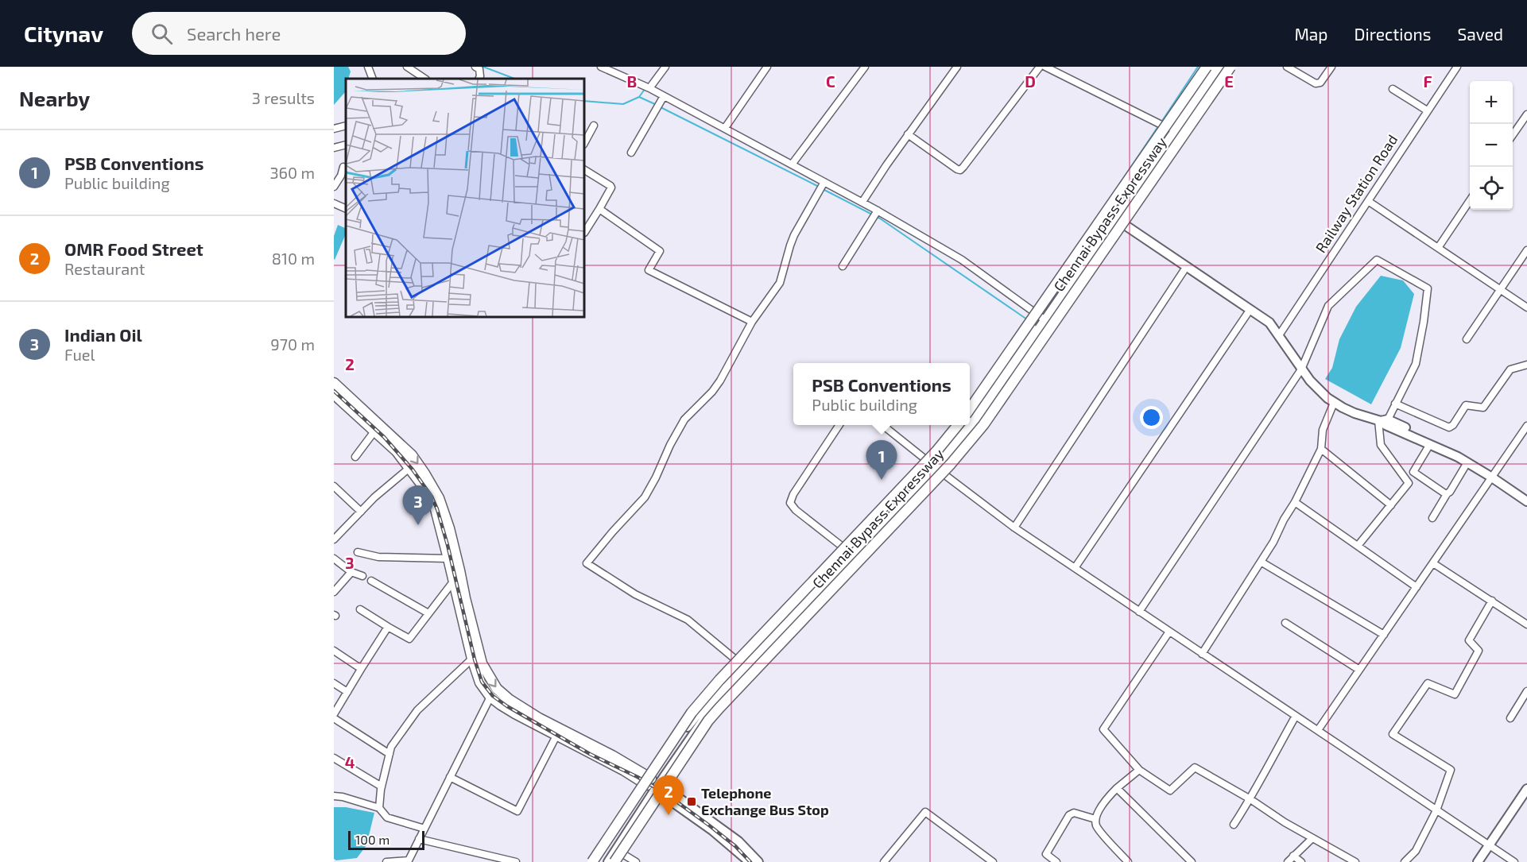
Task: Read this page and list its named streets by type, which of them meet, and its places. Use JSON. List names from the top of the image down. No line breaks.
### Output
{"streets":{"highway":["Chennai Bypass Expressway"],"street":["Railway Station Road"]},"places":{"transit":["Telephone Exchange Bus Stop"]},"scale_bar":"100 m","page":{"header":"Citynav","search":"Search here","nav":["Map","Directions","Saved"],"heading":["Nearby","3 results"],"map_buttons":["+","−"],"list":[{"mark":"1","name":"PSB Conventions","note":"Public building","value":"360 m"},{"mark":"2","name":"OMR Food Street","note":"Restaurant","value":"810 m"},{"mark":"3","name":"Indian Oil","note":"Fuel","value":"970 m"}],"popup":["PSB Conventions","Public building"],"pins":["1","3","2"],"scale":"100 m"},"grid":{"columns":["B","C","D","E","F"],"rows":["2","3","4"]}}
